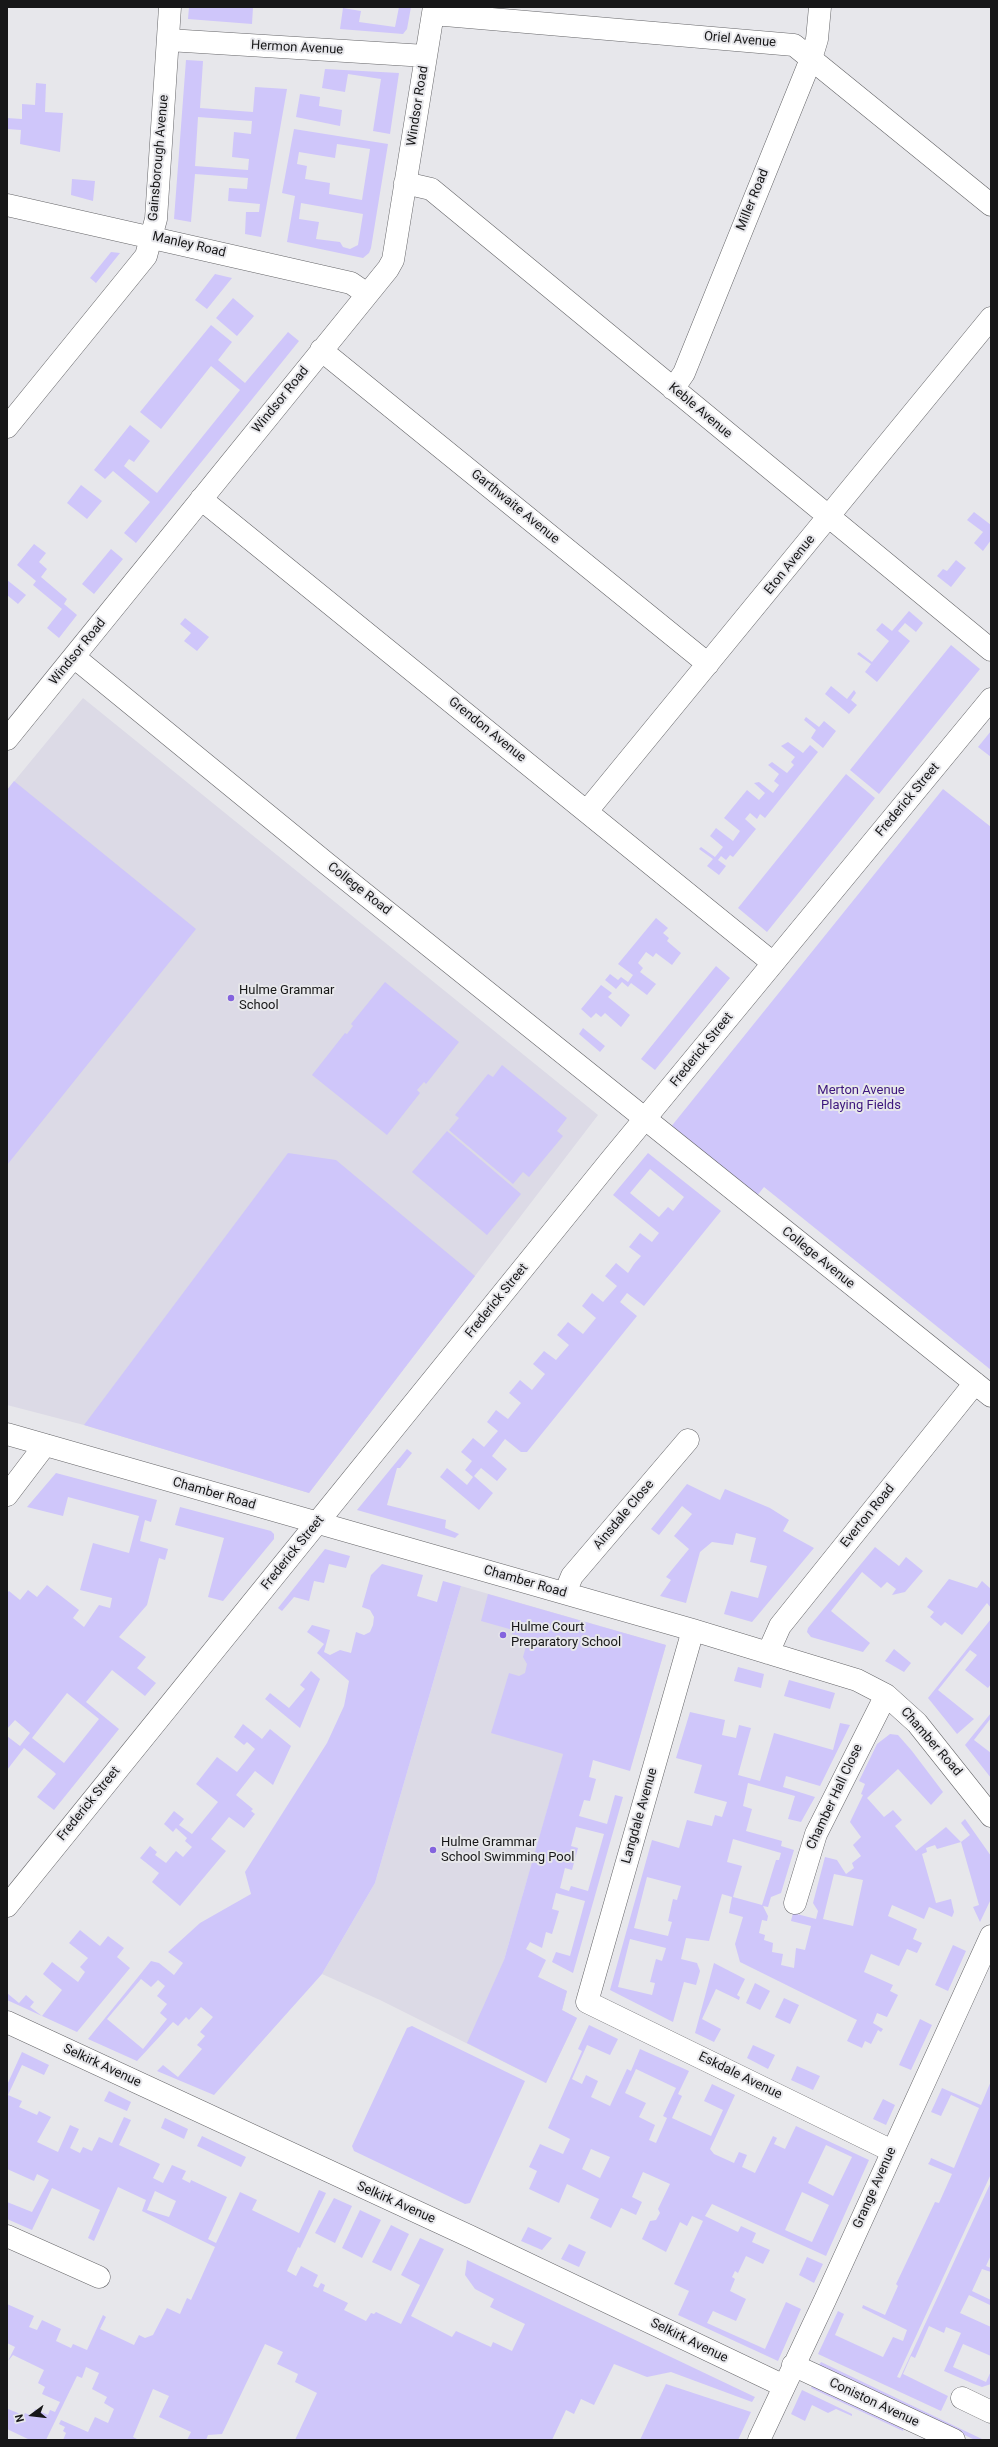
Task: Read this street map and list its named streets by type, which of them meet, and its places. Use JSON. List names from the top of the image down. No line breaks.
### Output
{"streets":{"street":["Oriel Avenue","Hermon Avenue","Windsor Road","Gainsborough Avenue","Miller Road","Manley Road","Keble Avenue","Garthwaite Avenue","Eton Avenue","Grendon Avenue","Frederick Street","College Road","College Avenue","Chamber Road","Ainsdale Close","Everton Road","Chamber Hall Close","Langdale Avenue","Selkirk Avenue","Eskdale Avenue","Grange Avenue","Coniston Avenue"]},"crossings":[["Oriel Avenue","Windsor Road"],["Oriel Avenue","Miller Road"],["Hermon Avenue","Windsor Road"],["Hermon Avenue","Gainsborough Avenue"],["Windsor Road","Manley Road"],["Windsor Road","Keble Avenue"],["Windsor Road","Garthwaite Avenue"],["Windsor Road","Grendon Avenue"],["Windsor Road","College Road"],["Gainsborough Avenue","Manley Road"],["Miller Road","Keble Avenue"],["Keble Avenue","Eton Avenue"],["Garthwaite Avenue","Eton Avenue"],["Eton Avenue","Grendon Avenue"],["Grendon Avenue","Frederick Street"],["Frederick Street","College Road"],["Frederick Street","College Avenue"],["Frederick Street","Chamber Road"],["College Road","College Avenue"],["College Avenue","Everton Road"],["Chamber Road","Ainsdale Close"],["Chamber Road","Everton Road"],["Chamber Road","Chamber Hall Close"],["Chamber Road","Langdale Avenue"],["Langdale Avenue","Eskdale Avenue"],["Selkirk Avenue","Grange Avenue"],["Eskdale Avenue","Grange Avenue"],["Grange Avenue","Coniston Avenue"]],"parks":["Merton Avenue Playing Fields"],"places":["Hulme Grammar School","Hulme Court Preparatory School","Hulme Grammar School Swimming Pool"],"north":"left"}
